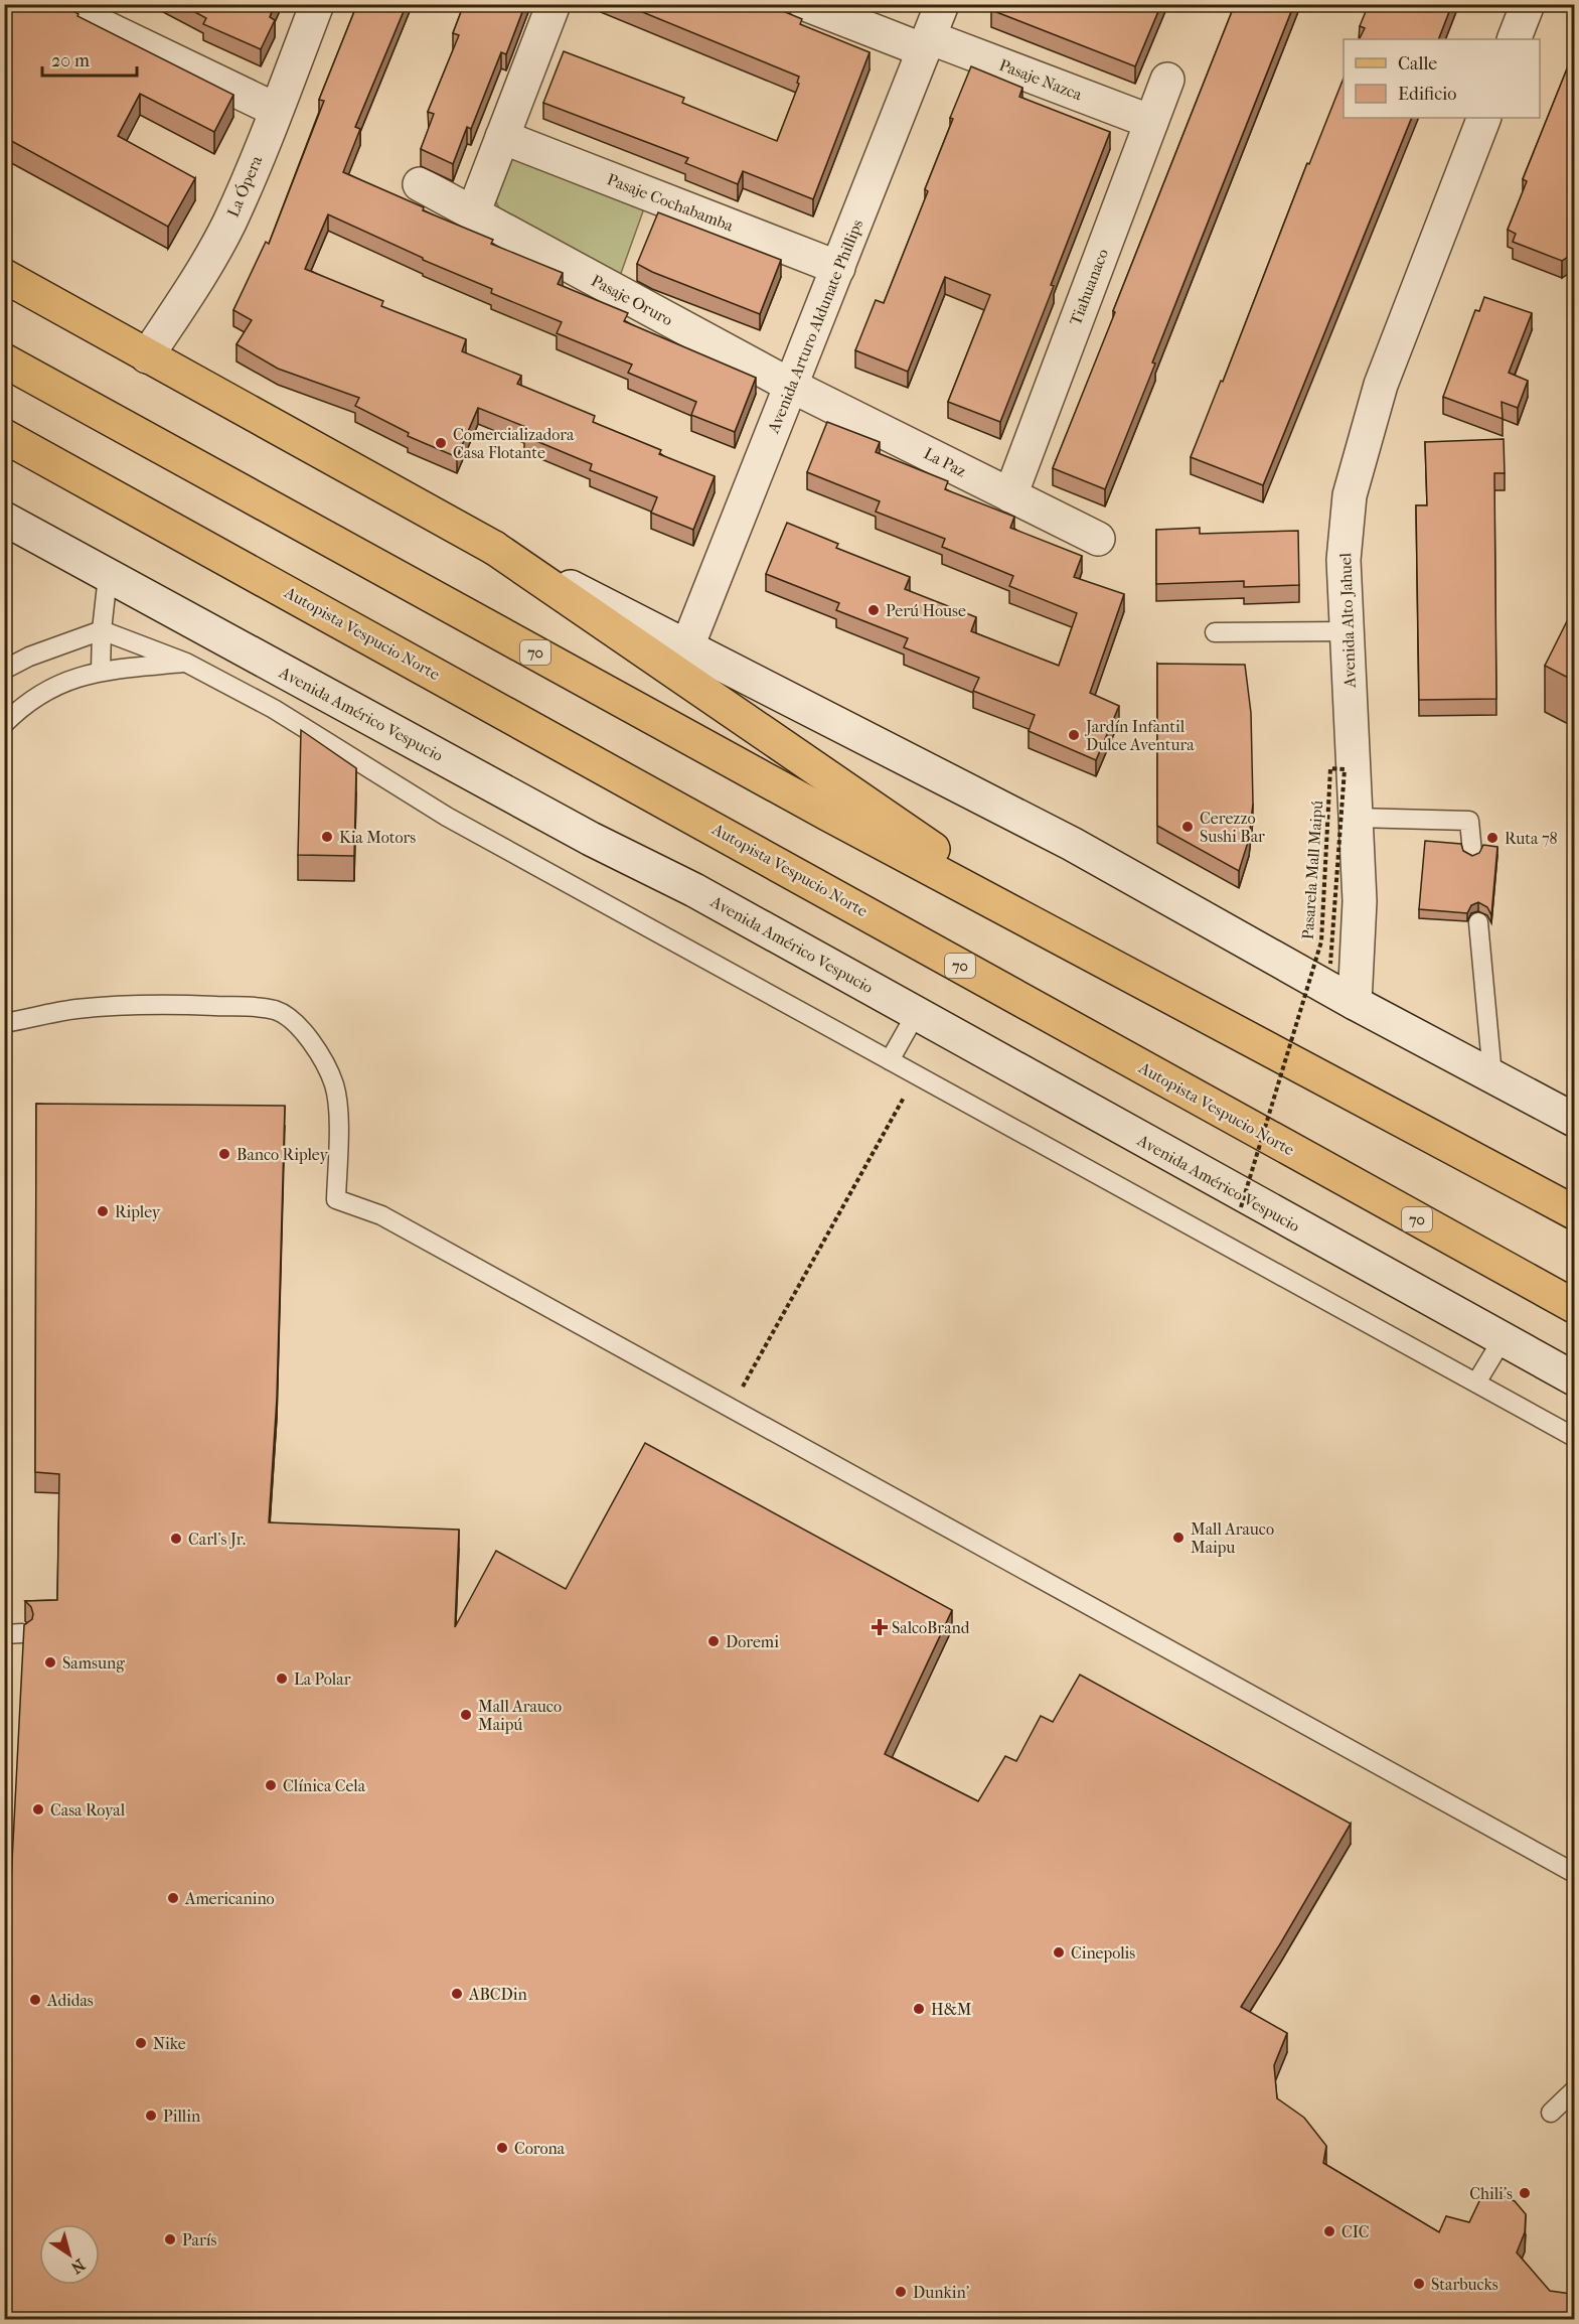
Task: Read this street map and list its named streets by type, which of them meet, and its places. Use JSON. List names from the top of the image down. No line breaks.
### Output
{"streets":{"main road":["Autopista Vespucio Norte","70"],"street":["Pasaje Nazca","La Ópera","Pasaje Cochabamba","Tiahuanaco","Pasaje Oruro","Avenida Arturo Aldunate Phillips","La Paz","Avenida Alto Jahuel","Avenida Américo Vespucio"],"path":["Pasarela Mall Maipú"]},"crossings":[["Pasaje Nazca","Tiahuanaco"],["Pasaje Nazca","Avenida Arturo Aldunate Phillips"],["Pasaje Cochabamba","Avenida Arturo Aldunate Phillips"],["Tiahuanaco","La Paz"],["Pasaje Oruro","Avenida Arturo Aldunate Phillips"],["Pasaje Oruro","La Paz"],["Avenida Arturo Aldunate Phillips","La Paz"]],"places":{"other":["Comercializadora Casa Flotante","Perú House","Jardín Infantil Dulce Aventura","Cerezzo Sushi Bar","Kia Motors","Ruta 78","Banco Ripley","Ripley","Mall Arauco Maipu","Carl's Jr.","Doremi","Samsung","La Polar","Mall Arauco Maipú","Clínica Cela","Casa Royal","Americanino","Cinepolis","ABCDin","Adidas","H&M","Nike","Pillin","Corona","Chili's","CIC","París","Starbucks","Dunkin'"],"health":["SalcoBrand"]},"legend":["Calle","Edificio"],"scale_bar":"20 m","north":"bottom right"}
